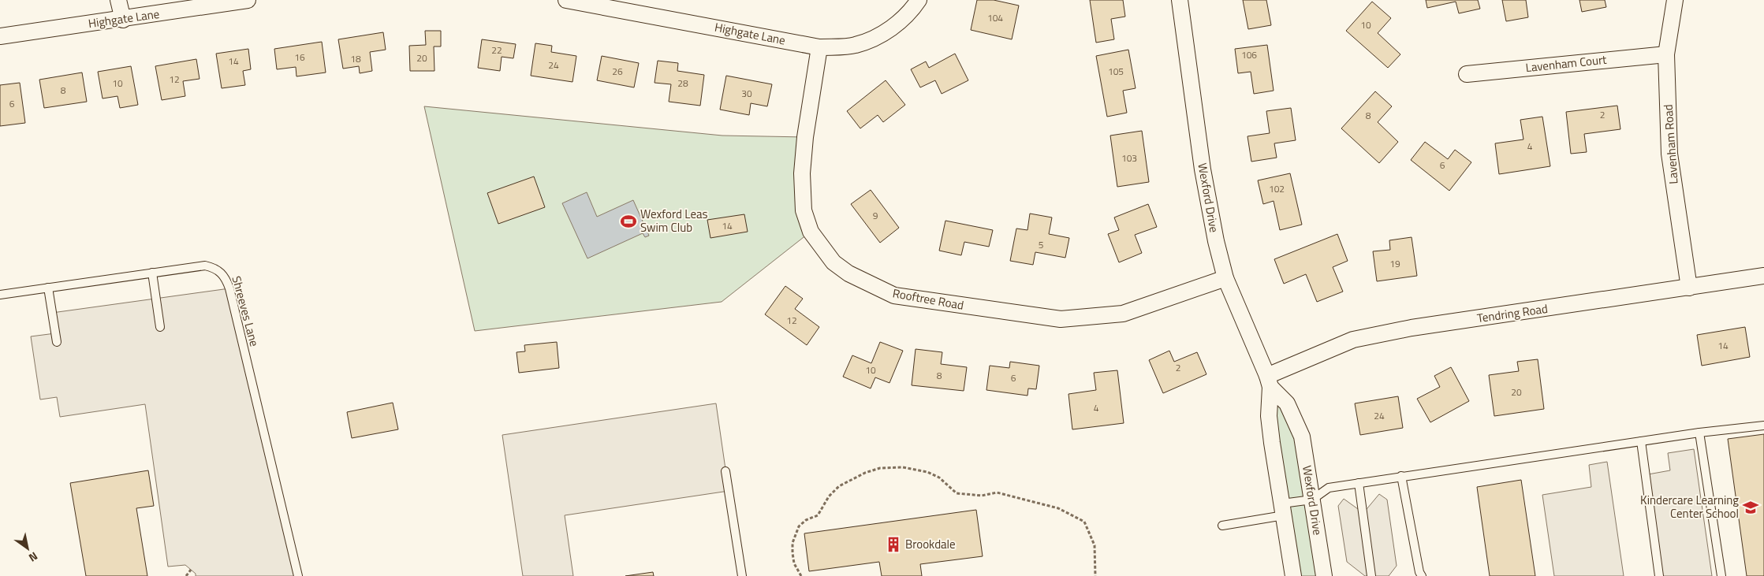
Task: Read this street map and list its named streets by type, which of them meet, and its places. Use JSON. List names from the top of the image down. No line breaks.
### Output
{"streets":{"street":["Highgate Lane","Lavenham Court","Lavenham Road","Wexford Drive","Rooftree Road","Tendring Road"],"lane":["Shreeves Lane"]},"crossings":[["Highgate Lane","Rooftree Road"],["Lavenham Court","Lavenham Road"],["Lavenham Road","Tendring Road"],["Wexford Drive","Rooftree Road"],["Wexford Drive","Tendring Road"]],"places":{"sports":["Wexford Leas Swim Club"],"school or university":["Kindercare Learning Center School"],"building":["Brookdale"]},"house_numbers":["104","10","22","106","16","20","18","14","24","26","105","12","10","28","8","30","6","2","8","4","103","6","102","9","14","5","19","12","14","2","10","8","6","20","4","24"],"north":"bottom right"}
